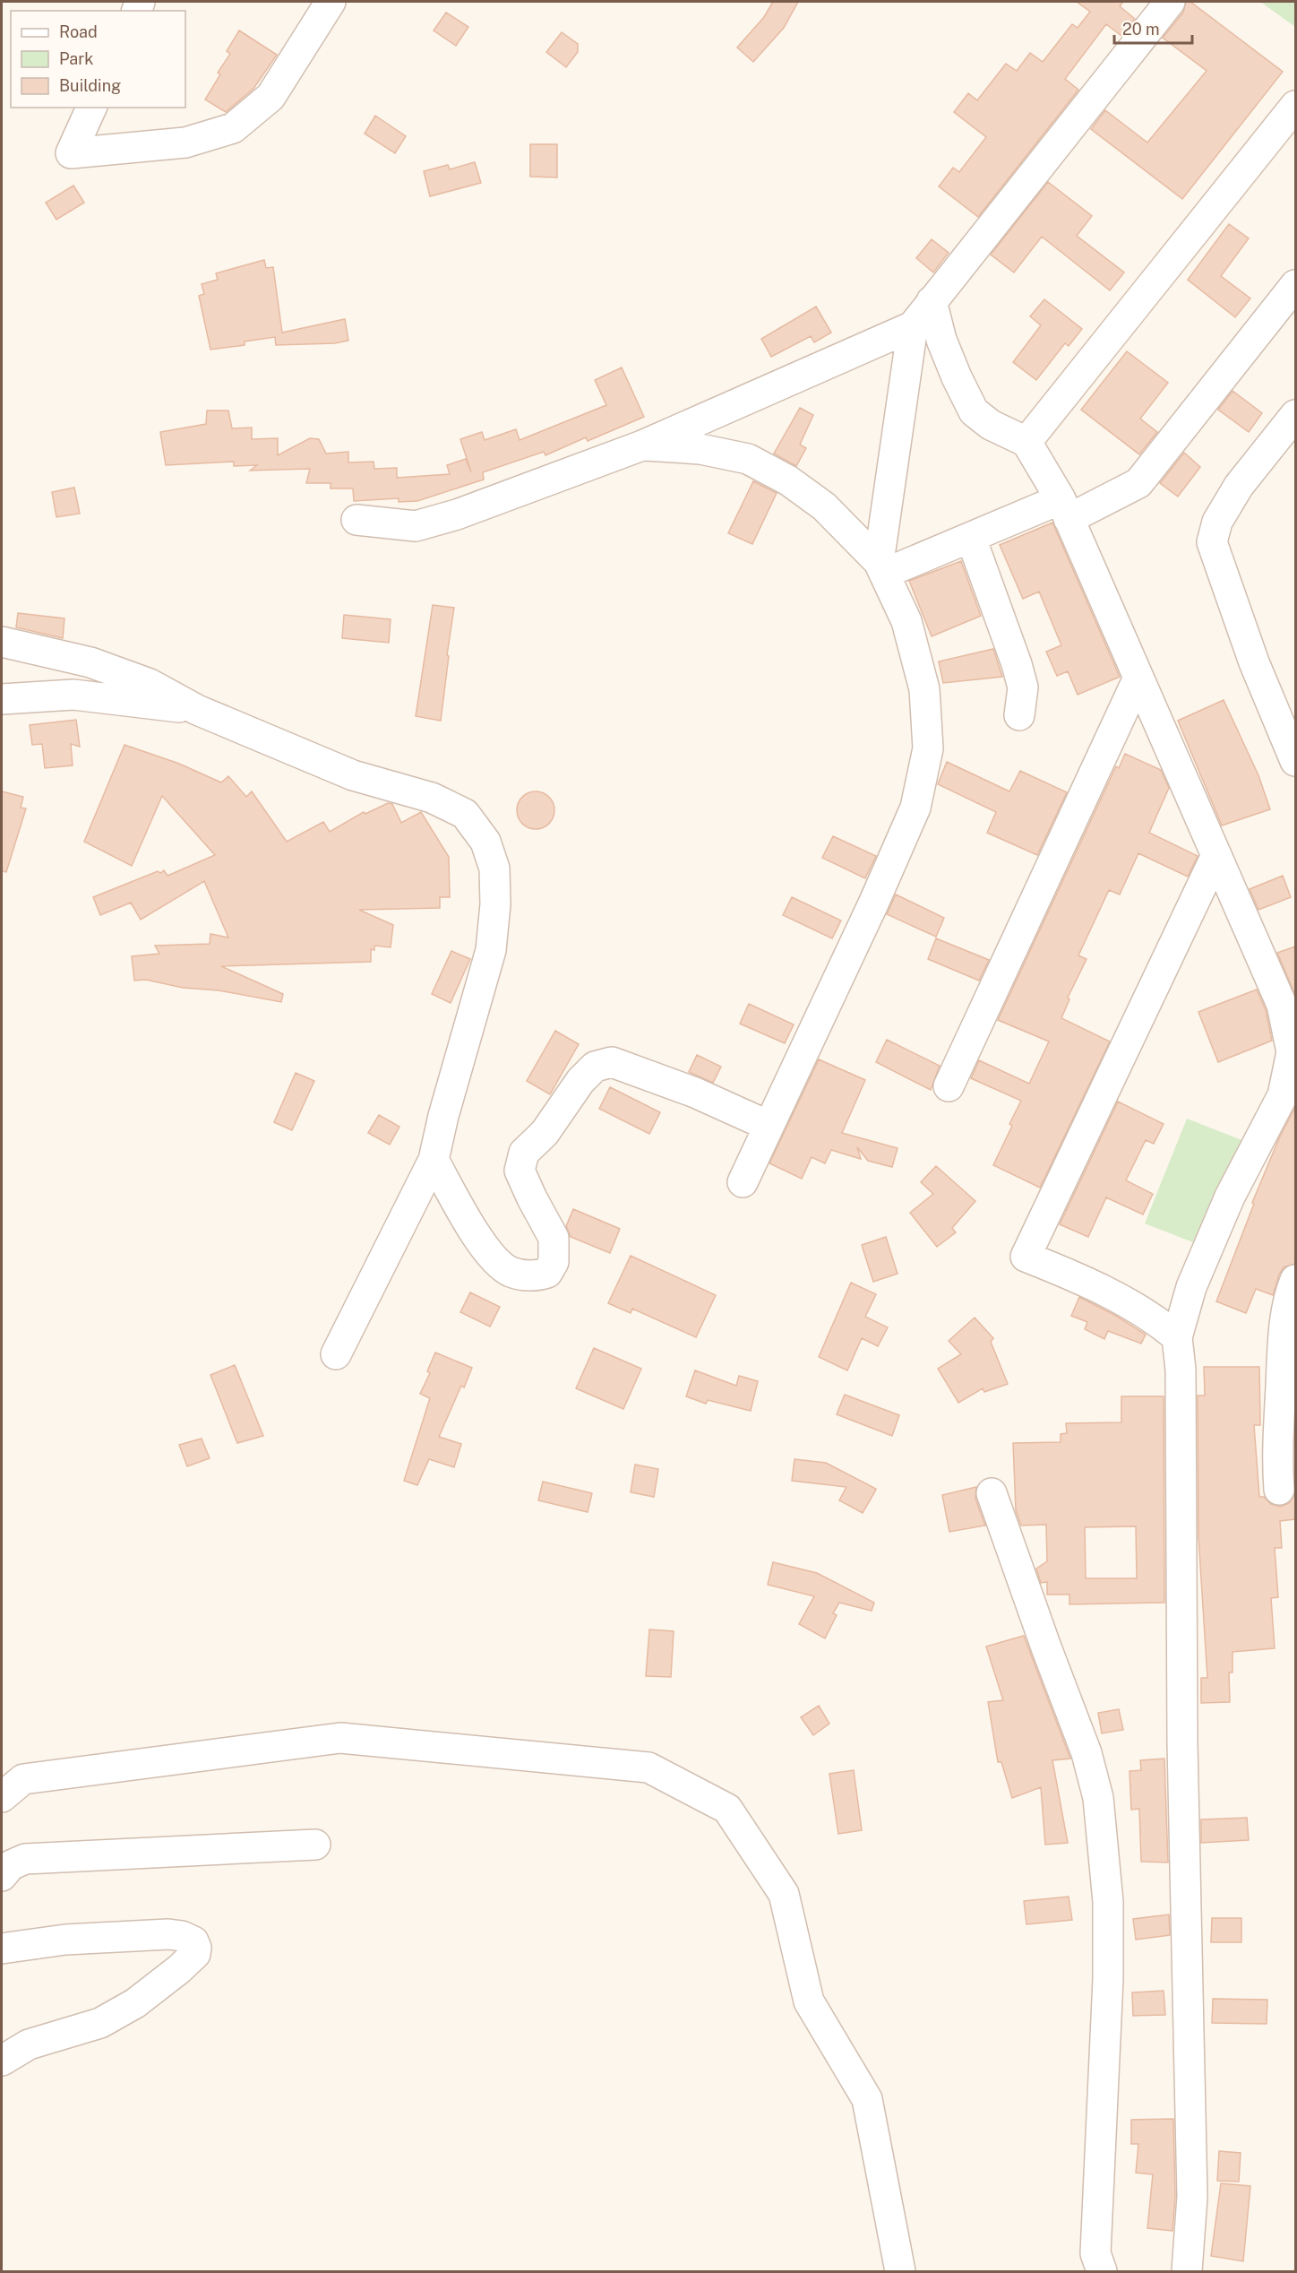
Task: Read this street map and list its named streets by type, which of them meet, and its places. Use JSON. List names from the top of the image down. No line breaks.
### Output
{"legend":["Road","Park","Building"],"scale_bar":"20 m"}
